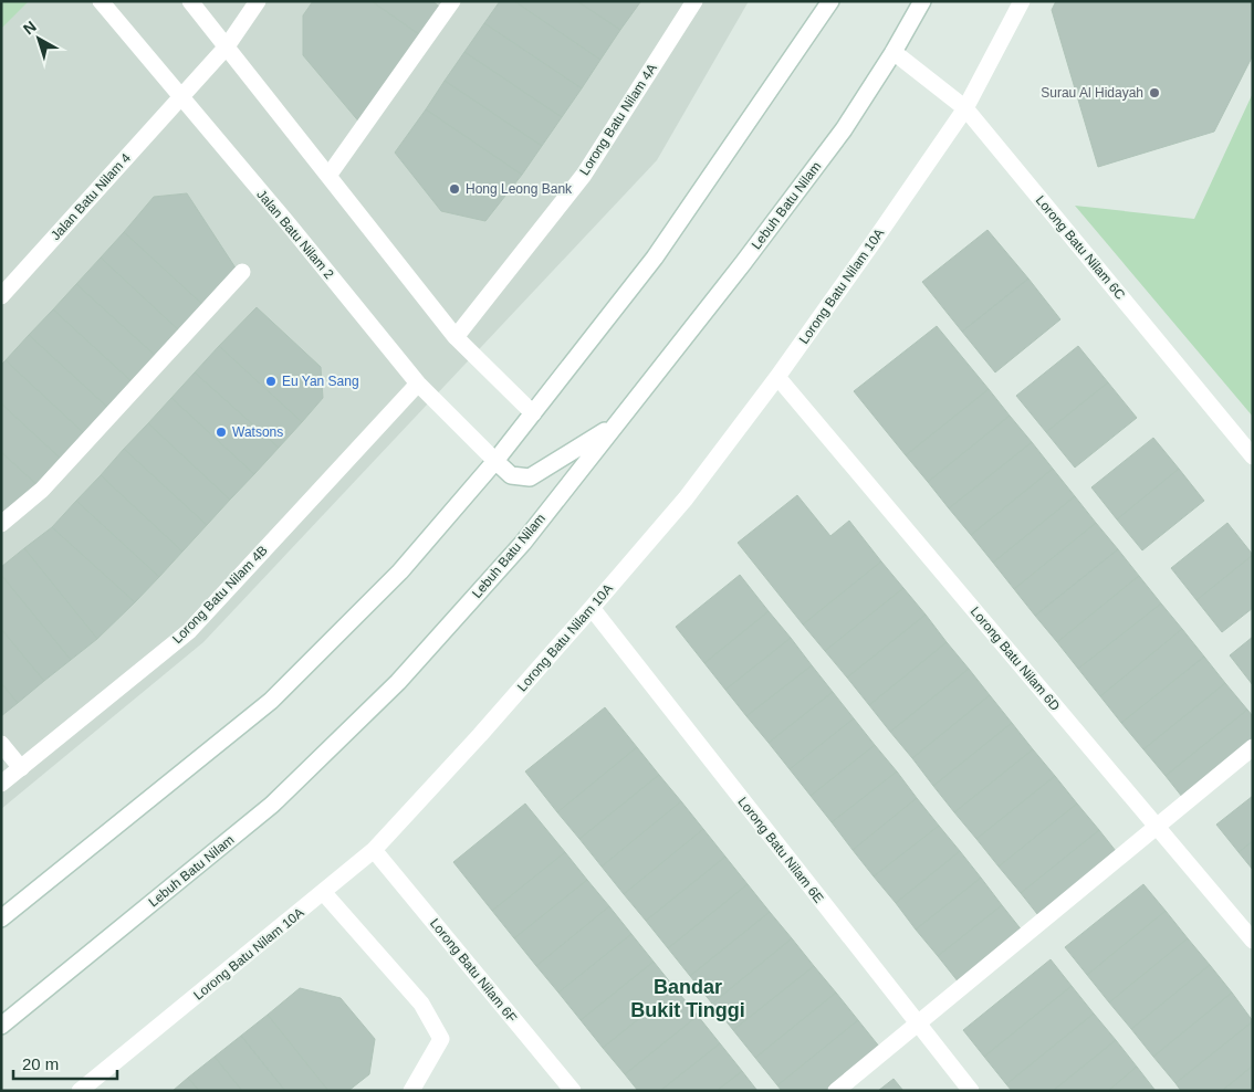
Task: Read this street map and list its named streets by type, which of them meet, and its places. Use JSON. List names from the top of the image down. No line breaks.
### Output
{"streets":{"street":["Lorong Batu Nilam 4A","Jalan Batu Nilam 4","Lebuh Batu Nilam","Jalan Batu Nilam 2","Lorong Batu Nilam 6C","Lorong Batu Nilam 10A","Lorong Batu Nilam 4B","Lorong Batu Nilam 6D","Lorong Batu Nilam 6E","Lorong Batu Nilam 6F"]},"crossings":[["Jalan Batu Nilam 4","Jalan Batu Nilam 2"],["Lebuh Batu Nilam","Jalan Batu Nilam 2"],["Lebuh Batu Nilam","Lorong Batu Nilam 6C"],["Jalan Batu Nilam 2","Lorong Batu Nilam 4B"],["Lorong Batu Nilam 6C","Lorong Batu Nilam 10A"],["Lorong Batu Nilam 10A","Lorong Batu Nilam 6D"],["Lorong Batu Nilam 10A","Lorong Batu Nilam 6E"],["Lorong Batu Nilam 10A","Lorong Batu Nilam 6F"]],"districts":["Bandar Bukit Tinggi"],"places":["Surau Al Hidayah","Hong Leong Bank","Eu Yan Sang","Watsons"],"scale_bar":"20 m","north":"top left"}
